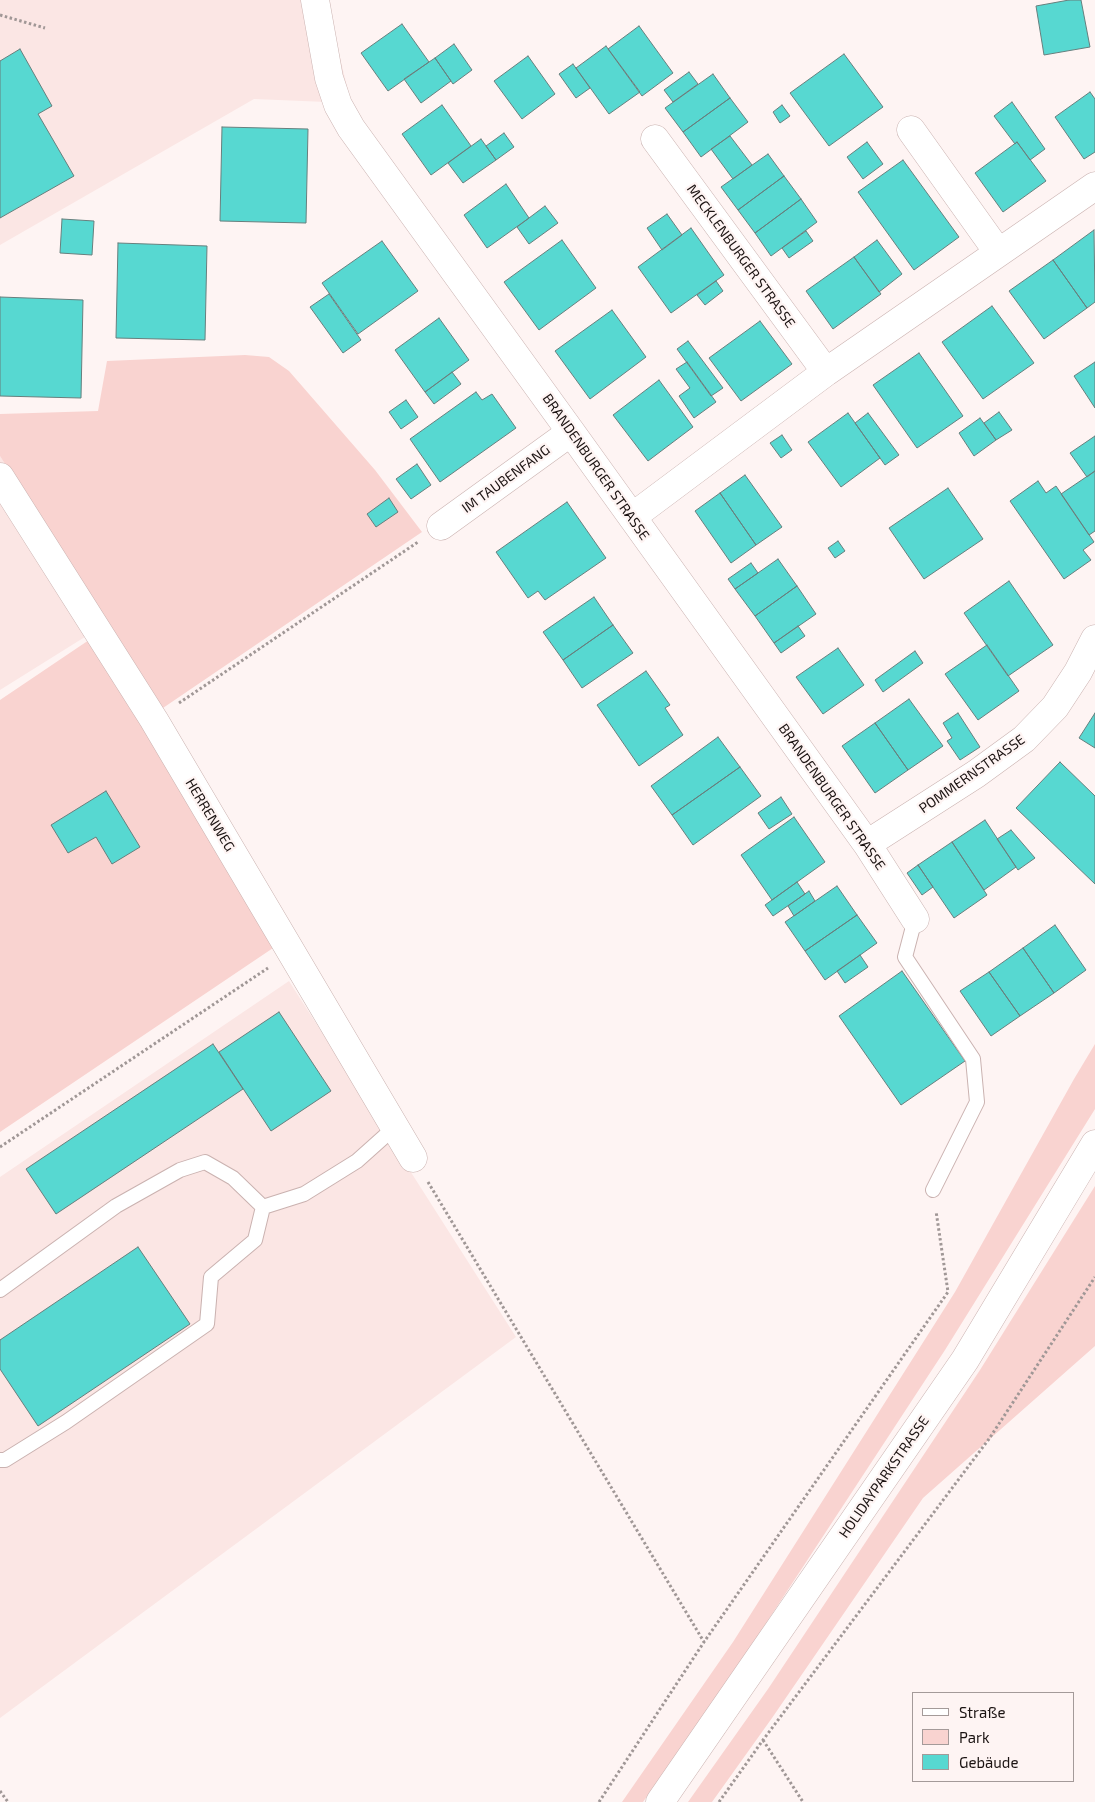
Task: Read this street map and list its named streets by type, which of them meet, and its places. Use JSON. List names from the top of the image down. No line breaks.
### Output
{"streets":{"street":["MECKLENBURGER STRASSE","BRANDENBURGER STRASSE","IM TAUBENFANG","POMMERNSTRASSE","HERRENWEG","HOLIDAYPARKSTRASSE"]},"crossings":[["BRANDENBURGER STRASSE","IM TAUBENFANG"],["BRANDENBURGER STRASSE","POMMERNSTRASSE"]],"legend":["Straße","Park","Gebäude"]}
